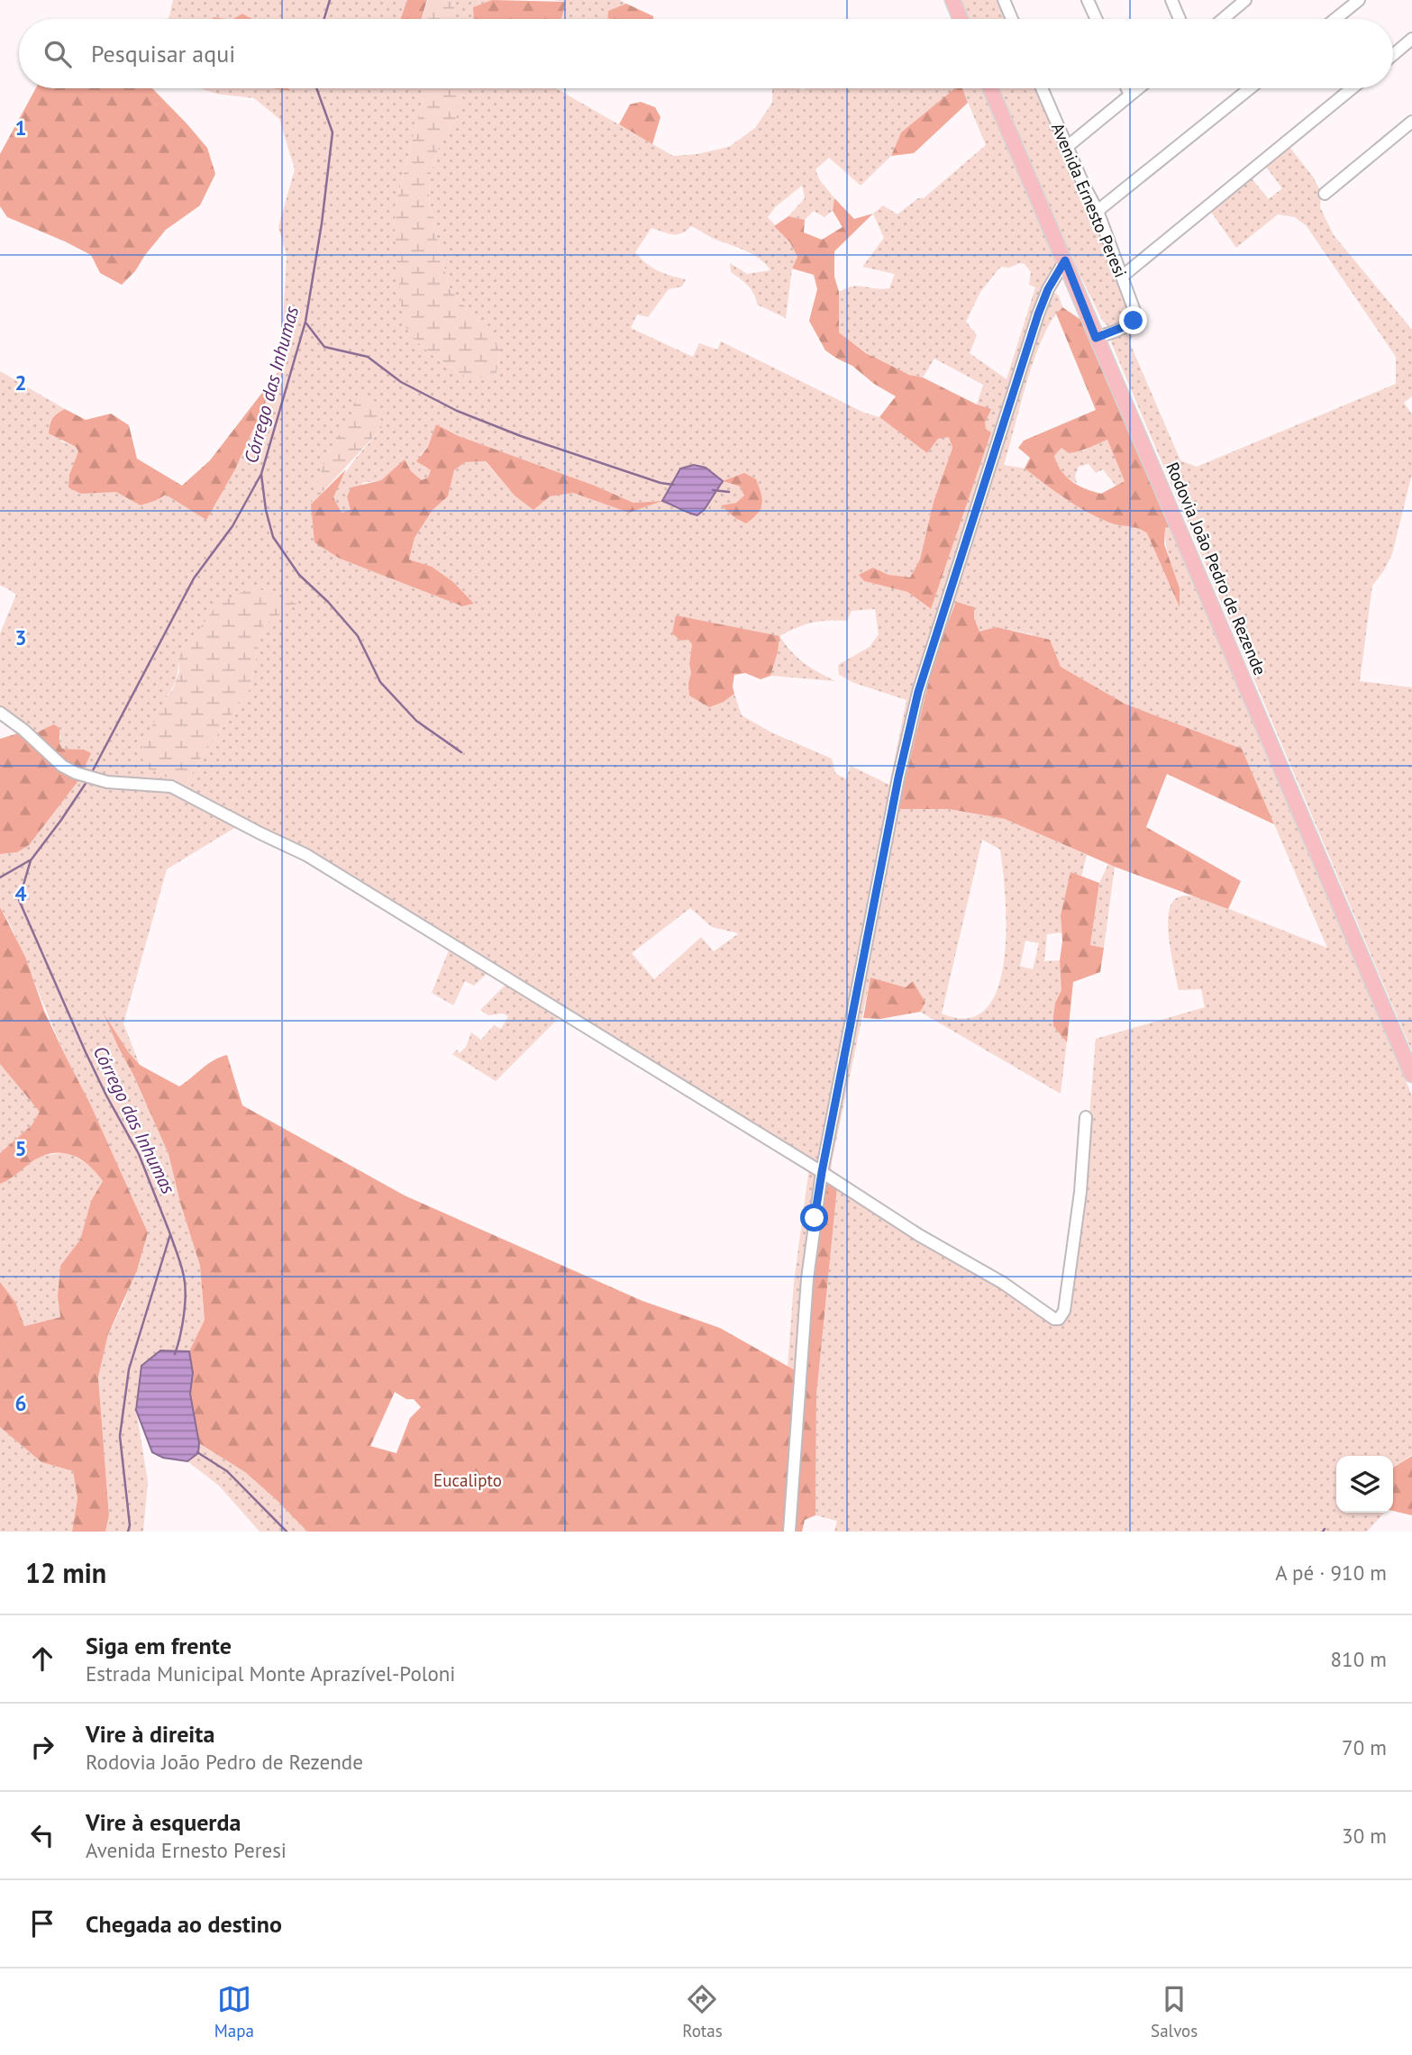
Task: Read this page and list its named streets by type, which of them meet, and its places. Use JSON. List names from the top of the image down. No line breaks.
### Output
{"streets":{"main road":["Rodovia João Pedro de Rezende"],"street":["Avenida Ernesto Peresi"]},"crossings":[["Avenida Ernesto Peresi","Rodovia João Pedro de Rezende"]],"water":["Córrego das Inhumas"],"parks":["Eucalipto"],"page":{"search":"Pesquisar aqui","heading":["12 min","A pé · 910 m"],"list":[["Siga em frente","Estrada Municipal Monte Aprazível-Poloni","810 m"],["Vire à direita","Rodovia João Pedro de Rezende","70 m"],["Vire à esquerda","Avenida Ernesto Peresi","30 m"],"Chegada ao destino"],"nav":["Mapa","Rotas","Salvos"]},"grid":{"rows":["1","2","3","4","5","6"]}}
